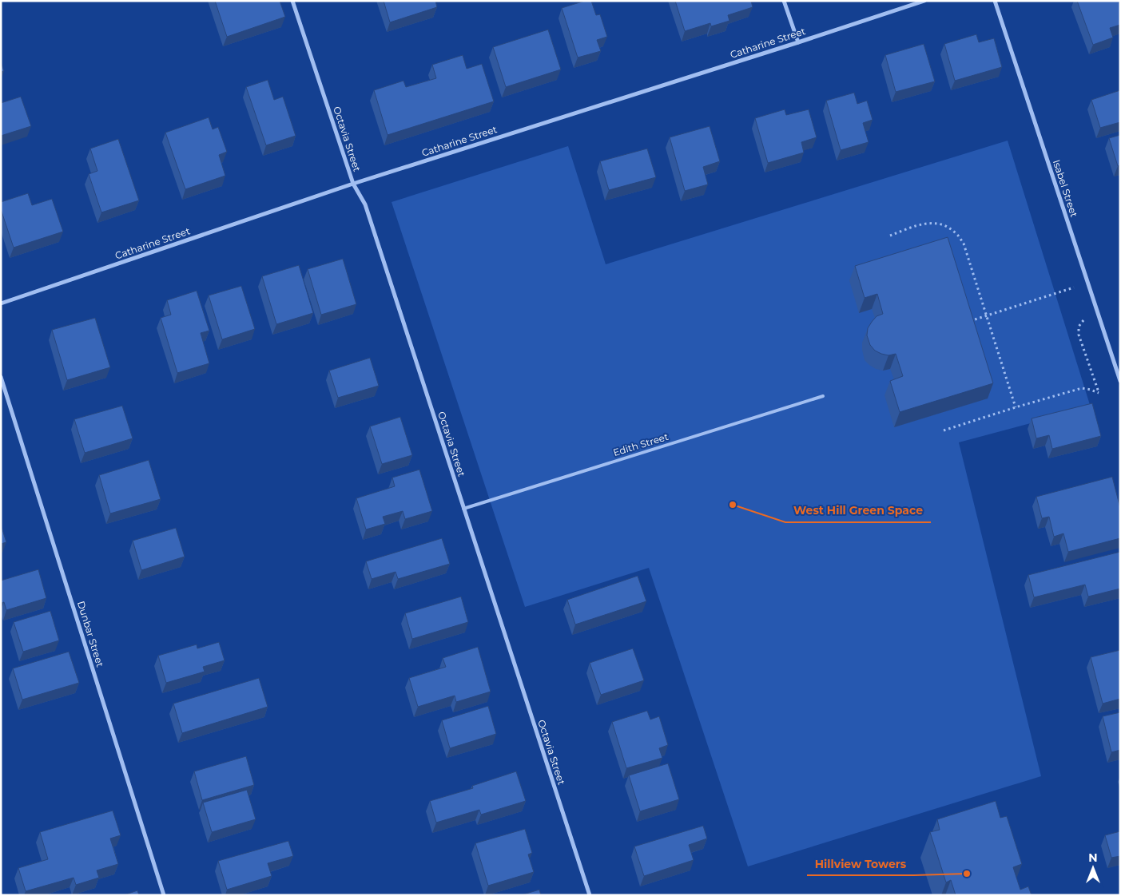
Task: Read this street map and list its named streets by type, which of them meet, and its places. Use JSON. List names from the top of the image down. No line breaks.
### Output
{"streets":{"street":["Catharine Street","Octavia Street","Isabel Street","Dunbar Street"],"lane":["Edith Street"]},"crossings":[["Catharine Street","Octavia Street"],["Octavia Street","Edith Street"]],"places":["West Hill Green Space","Hillview Towers"],"north":"top"}
